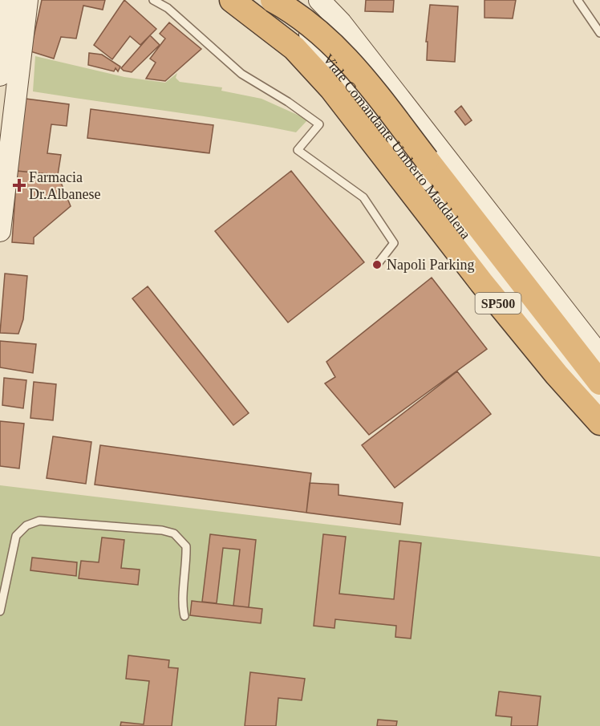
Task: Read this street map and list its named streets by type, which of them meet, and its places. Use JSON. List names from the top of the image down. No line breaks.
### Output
{"streets":{"highway":["SP500"],"main road":["Viale Comandante Umberto Maddalena"]},"places":{"health":["Farmacia Dr.Albanese"],"other":["Napoli Parking"]}}
